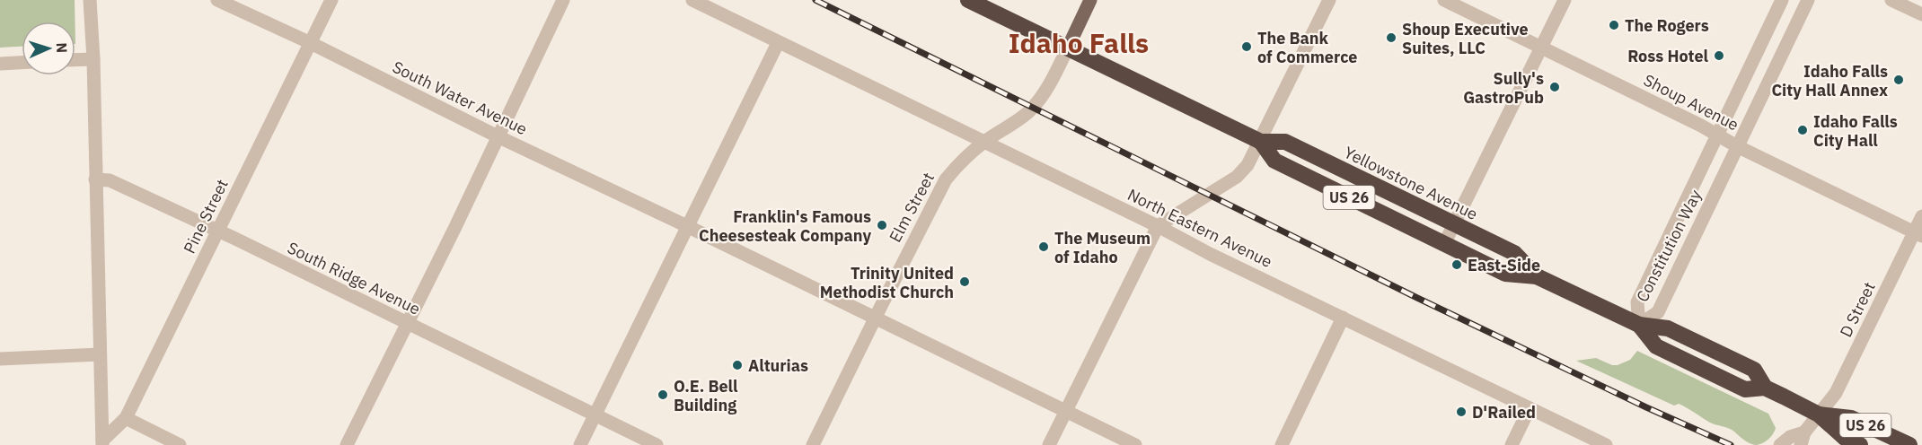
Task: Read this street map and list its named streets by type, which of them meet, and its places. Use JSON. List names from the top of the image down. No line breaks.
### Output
{"streets":{"highway":["Yellowstone Avenue","US 26"],"street":["South Water Avenue","Shoup Avenue","Elm Street","Pine Street","North Eastern Avenue","Constitution Way","South Ridge Avenue","D Street"]},"crossings":[["South Water Avenue","Elm Street"],["South Water Avenue","Pine Street"],["Shoup Avenue","Constitution Way"],["Shoup Avenue","D Street"],["Yellowstone Avenue","Elm Street"],["Yellowstone Avenue","Constitution Way"],["Yellowstone Avenue","D Street"],["Elm Street","North Eastern Avenue"],["Pine Street","South Ridge Avenue"]],"districts":["Idaho Falls"],"places":["The Rogers","Shoup Executive Suites, LLC","The Bank of Commerce","Ross Hotel","Idaho Falls City Hall Annex","Sully's GastroPub","Idaho Falls City Hall","Franklin's Famous Cheesesteak Company","The Museum of Idaho","East-Side","Trinity United Methodist Church","Alturias","O.E. Bell Building","D'Railed"],"north":"right"}
